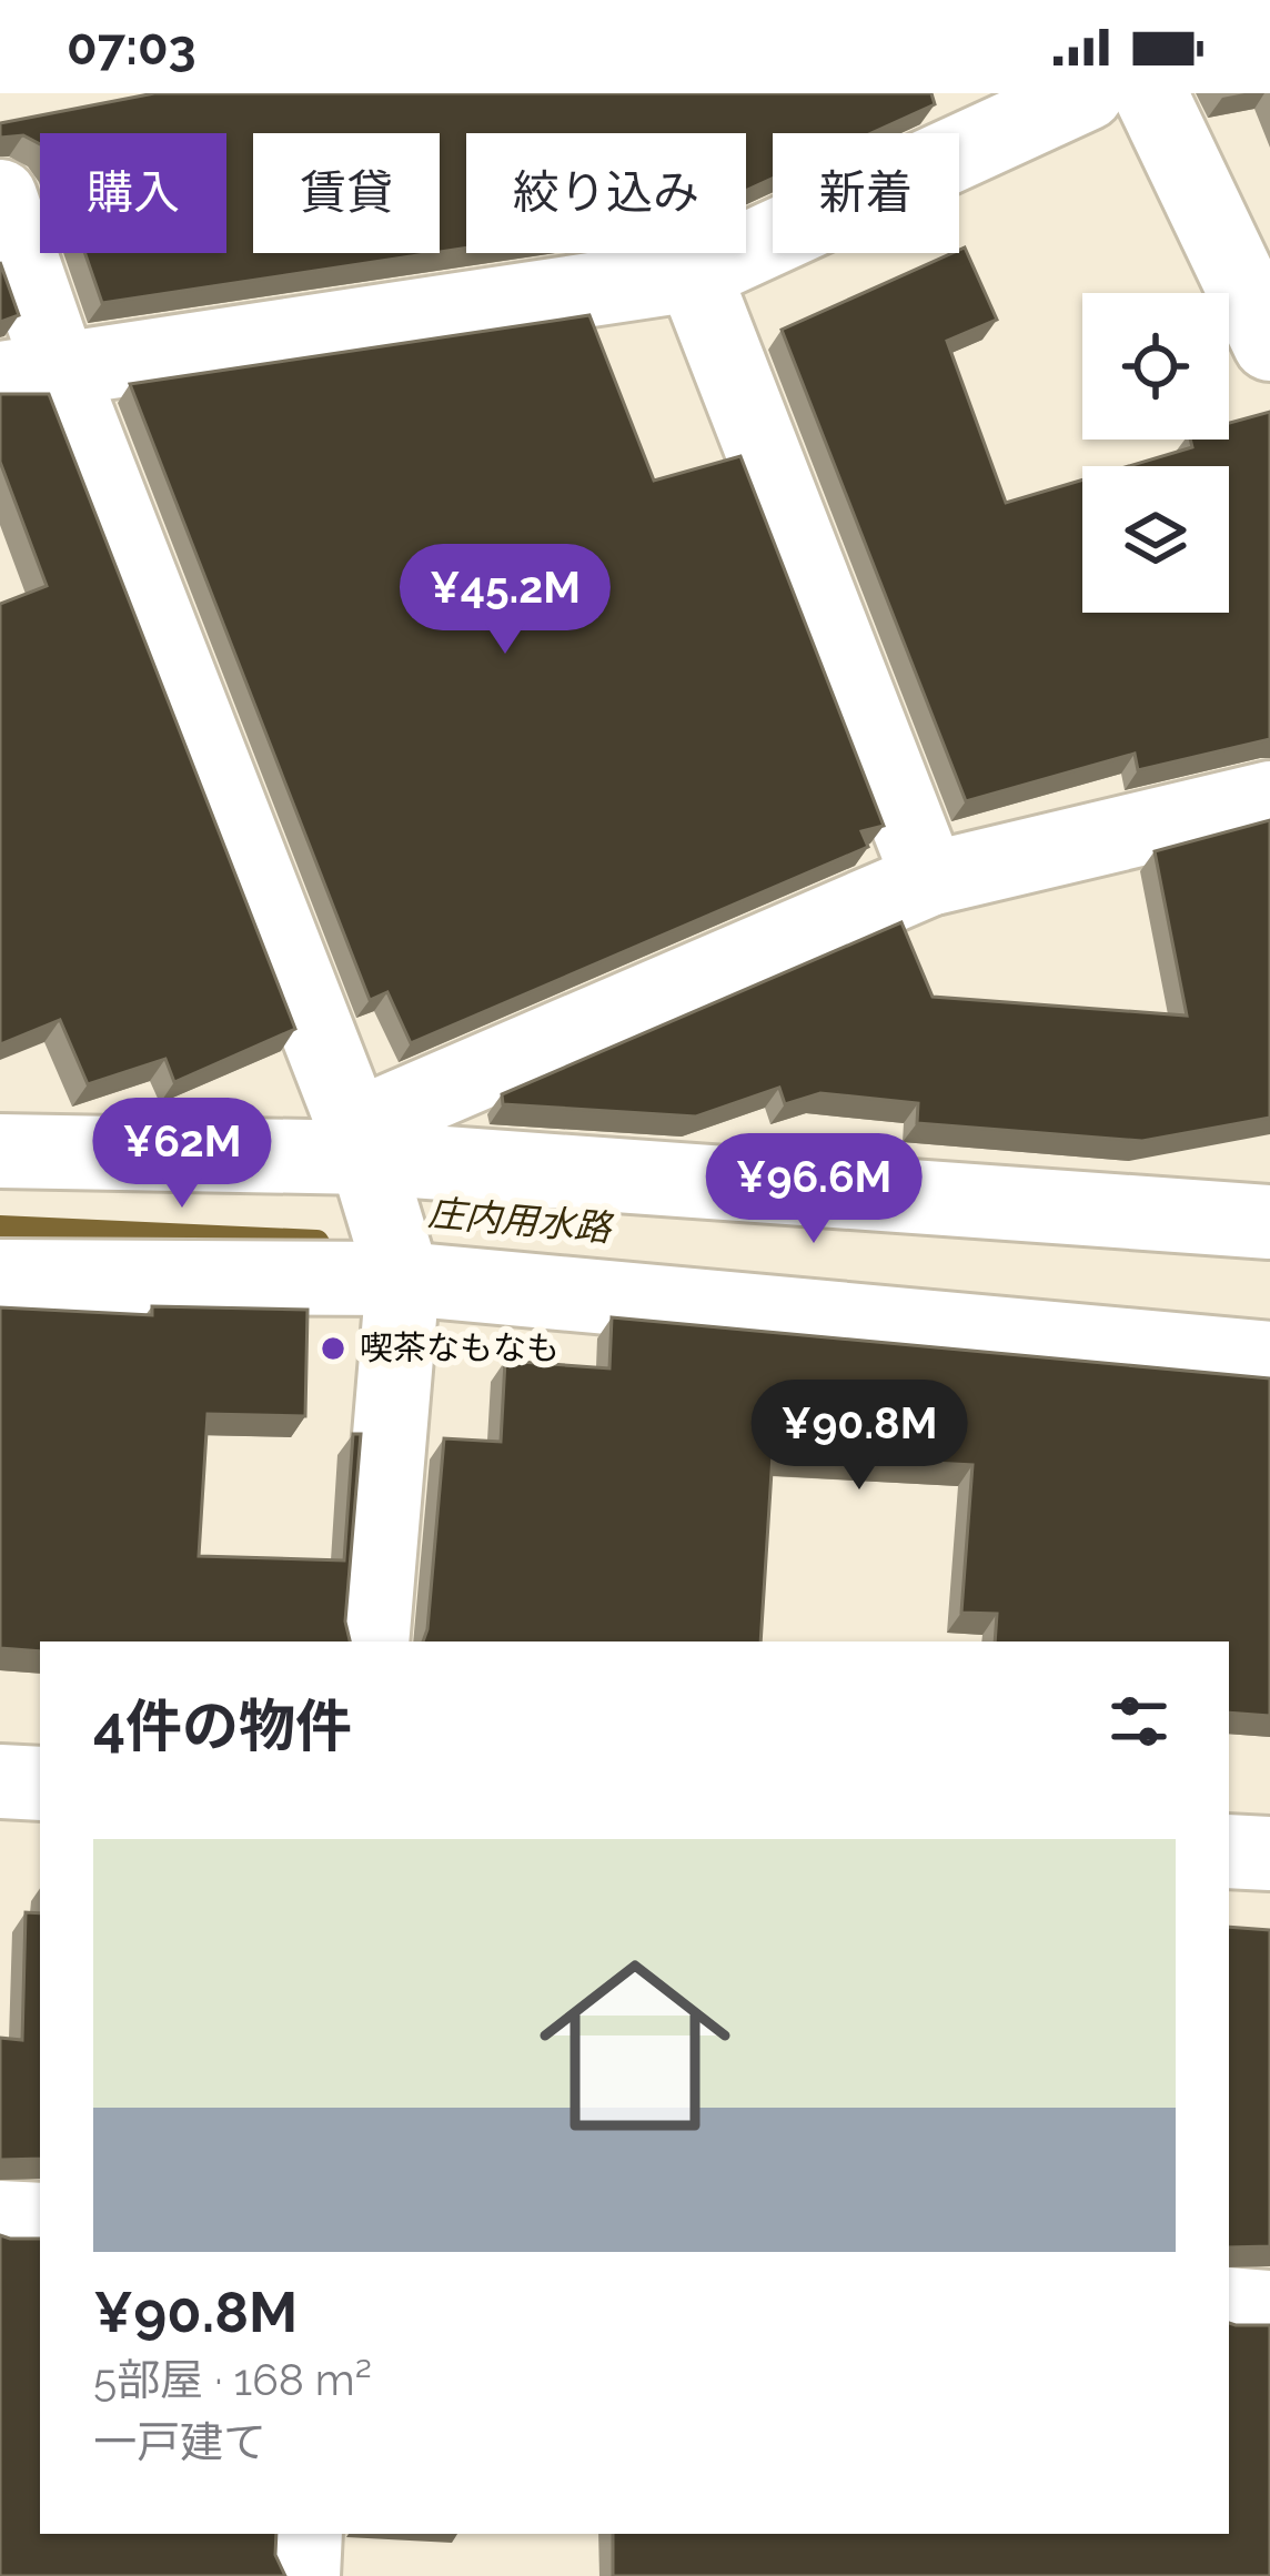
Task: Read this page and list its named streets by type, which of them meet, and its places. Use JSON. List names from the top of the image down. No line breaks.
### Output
{"water":["庄内用水路"],"places":["喫茶なもなも"],"page":{"status":"07:03","chip":["購入","賃貸","絞り込み","新着"],"price":["¥45.2M","¥62M","¥96.6M","¥90.8M"],"heading":"4件の物件","list":[{"name":"¥90.8M","note":"5部屋 · 168 m² · 一戸建て"}]}}
